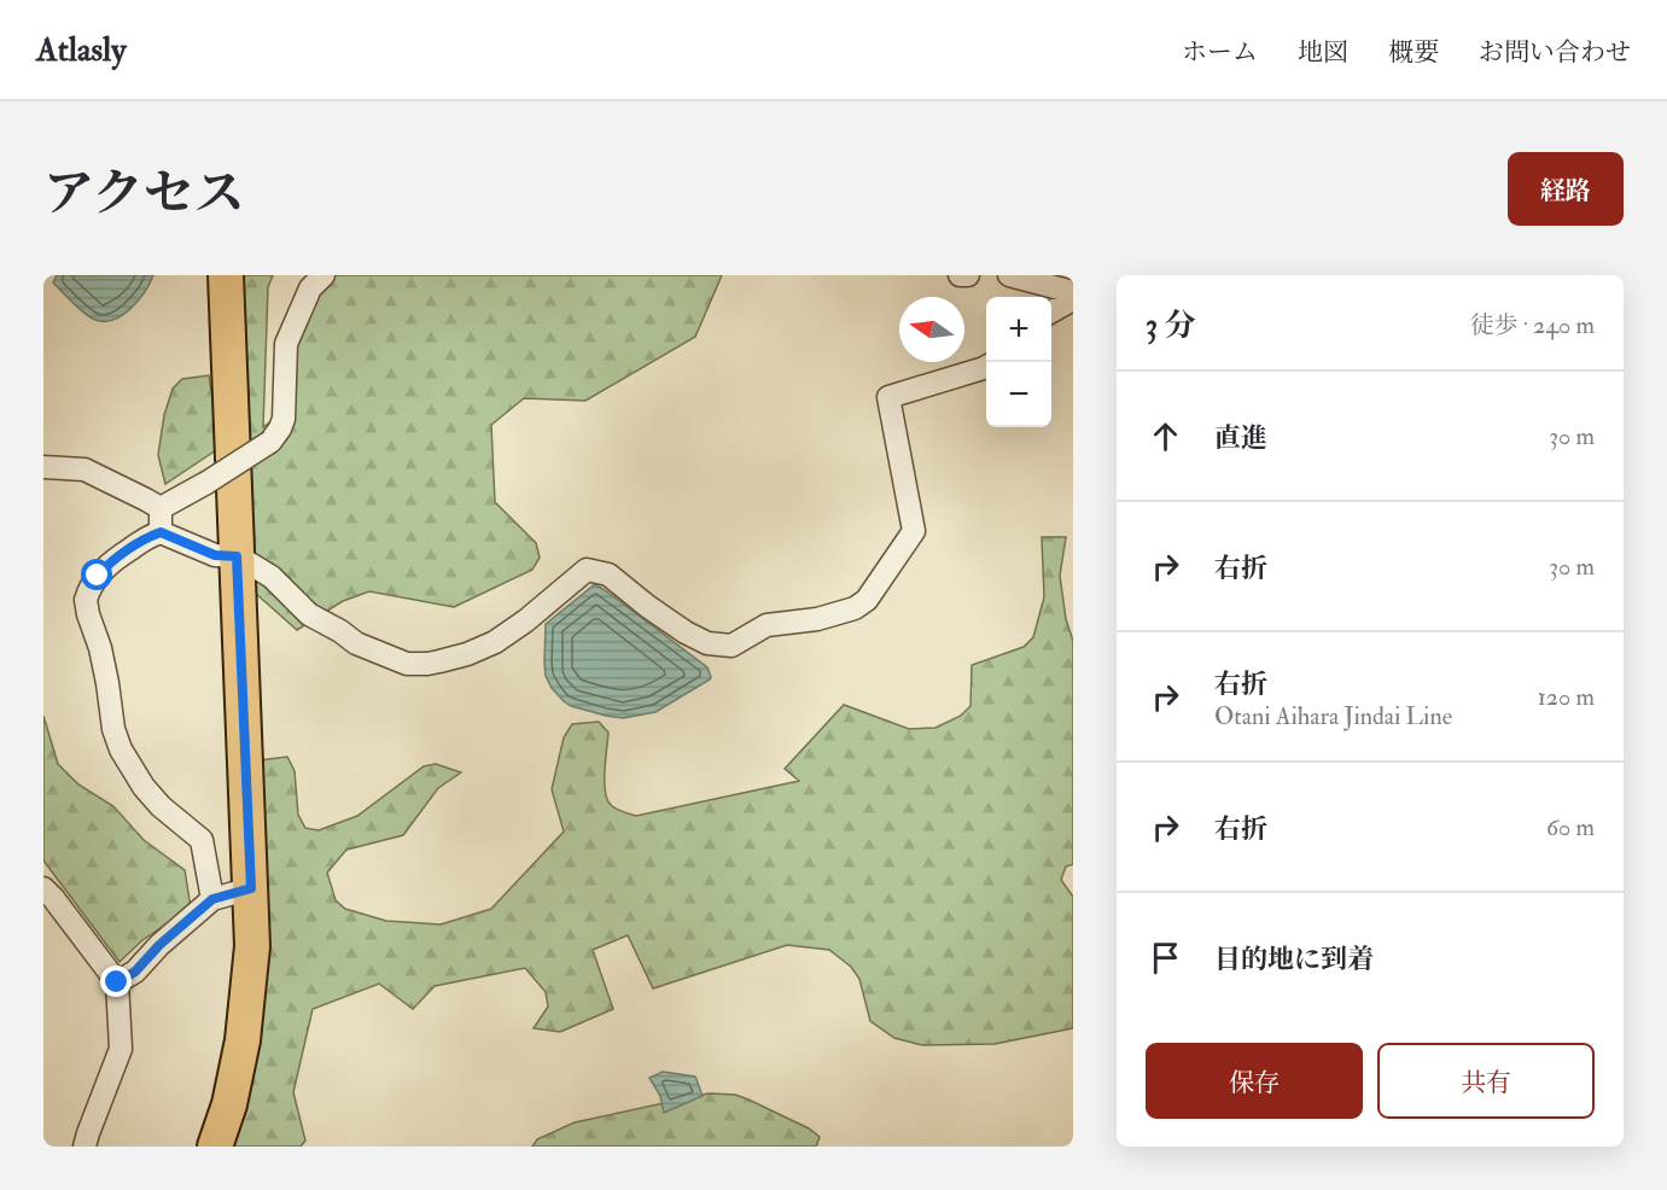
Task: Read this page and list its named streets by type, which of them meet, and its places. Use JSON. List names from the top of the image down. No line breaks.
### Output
{"north":"left","page":{"header":"Atlasly","nav":["ホーム","地図","概要","お問い合わせ"],"title":"アクセス","buttons":["経路",["保存","共有"]],"heading":["3 分","徒歩 · 240 m"],"map_buttons":["+","−"],"list":[["直進","30 m"],["右折","30 m"],["右折","Otani Aihara Jindai Line","120 m"],["右折","60 m"],"目的地に到着"]}}
